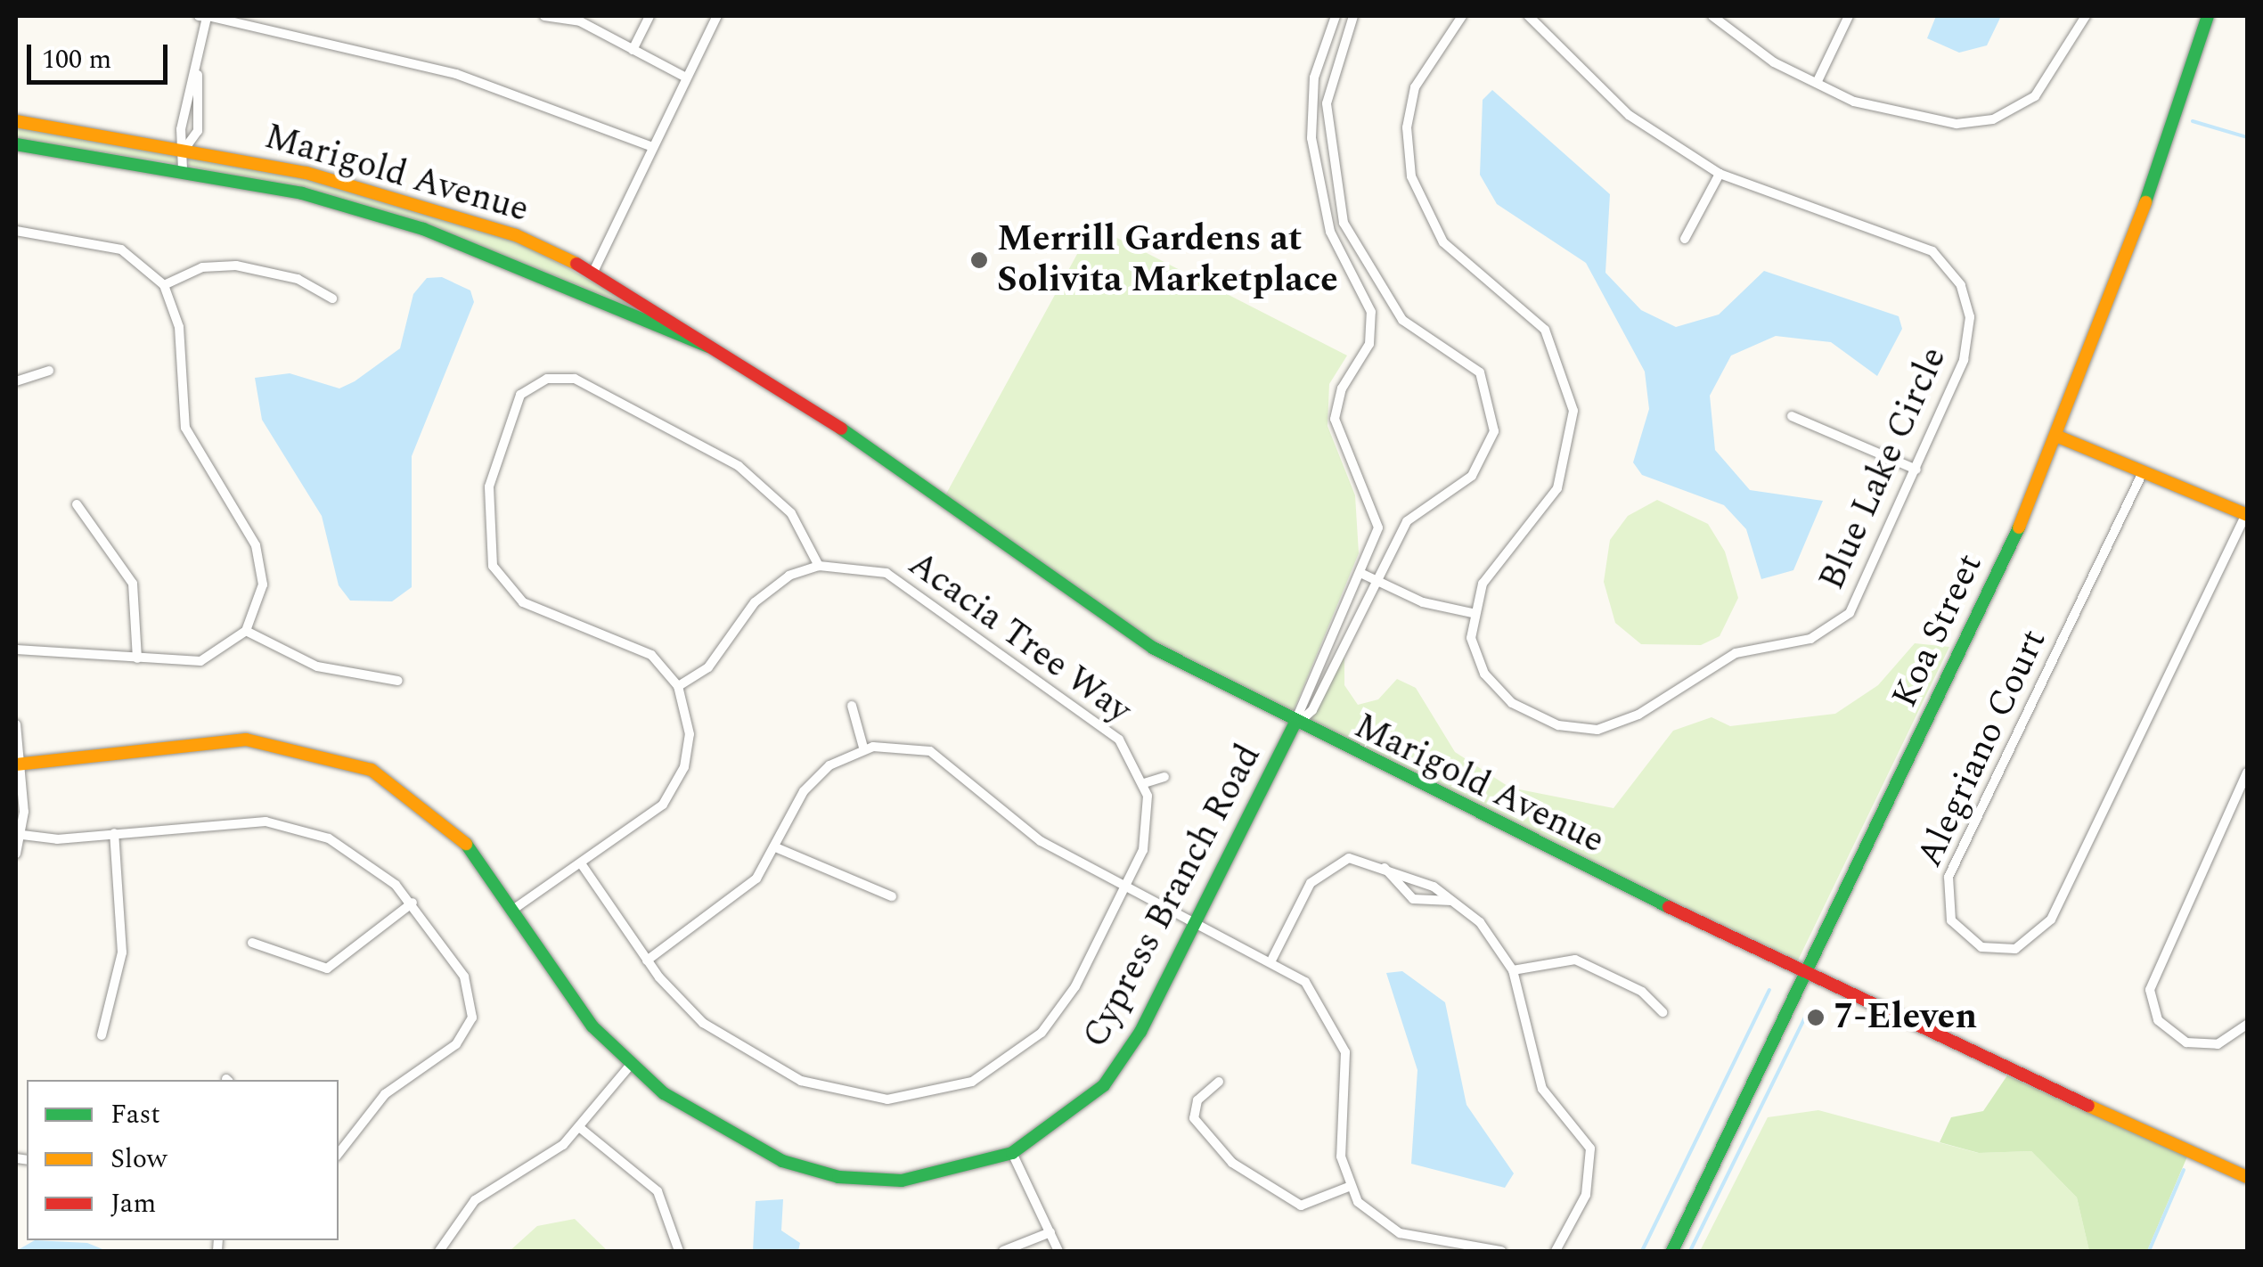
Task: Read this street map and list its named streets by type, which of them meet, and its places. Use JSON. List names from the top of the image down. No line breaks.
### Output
{"streets":{"main road":["Marigold Avenue","Koa Street","Cypress Branch Road"],"street":["Blue Lake Circle","Acacia Tree Way","Alegriano Court"]},"crossings":[["Marigold Avenue","Koa Street"],["Marigold Avenue","Cypress Branch Road"]],"places":["Merrill Gardens at Solivita Marketplace","7-Eleven"],"legend":["Fast","Slow","Jam"],"scale_bar":"100 m"}
